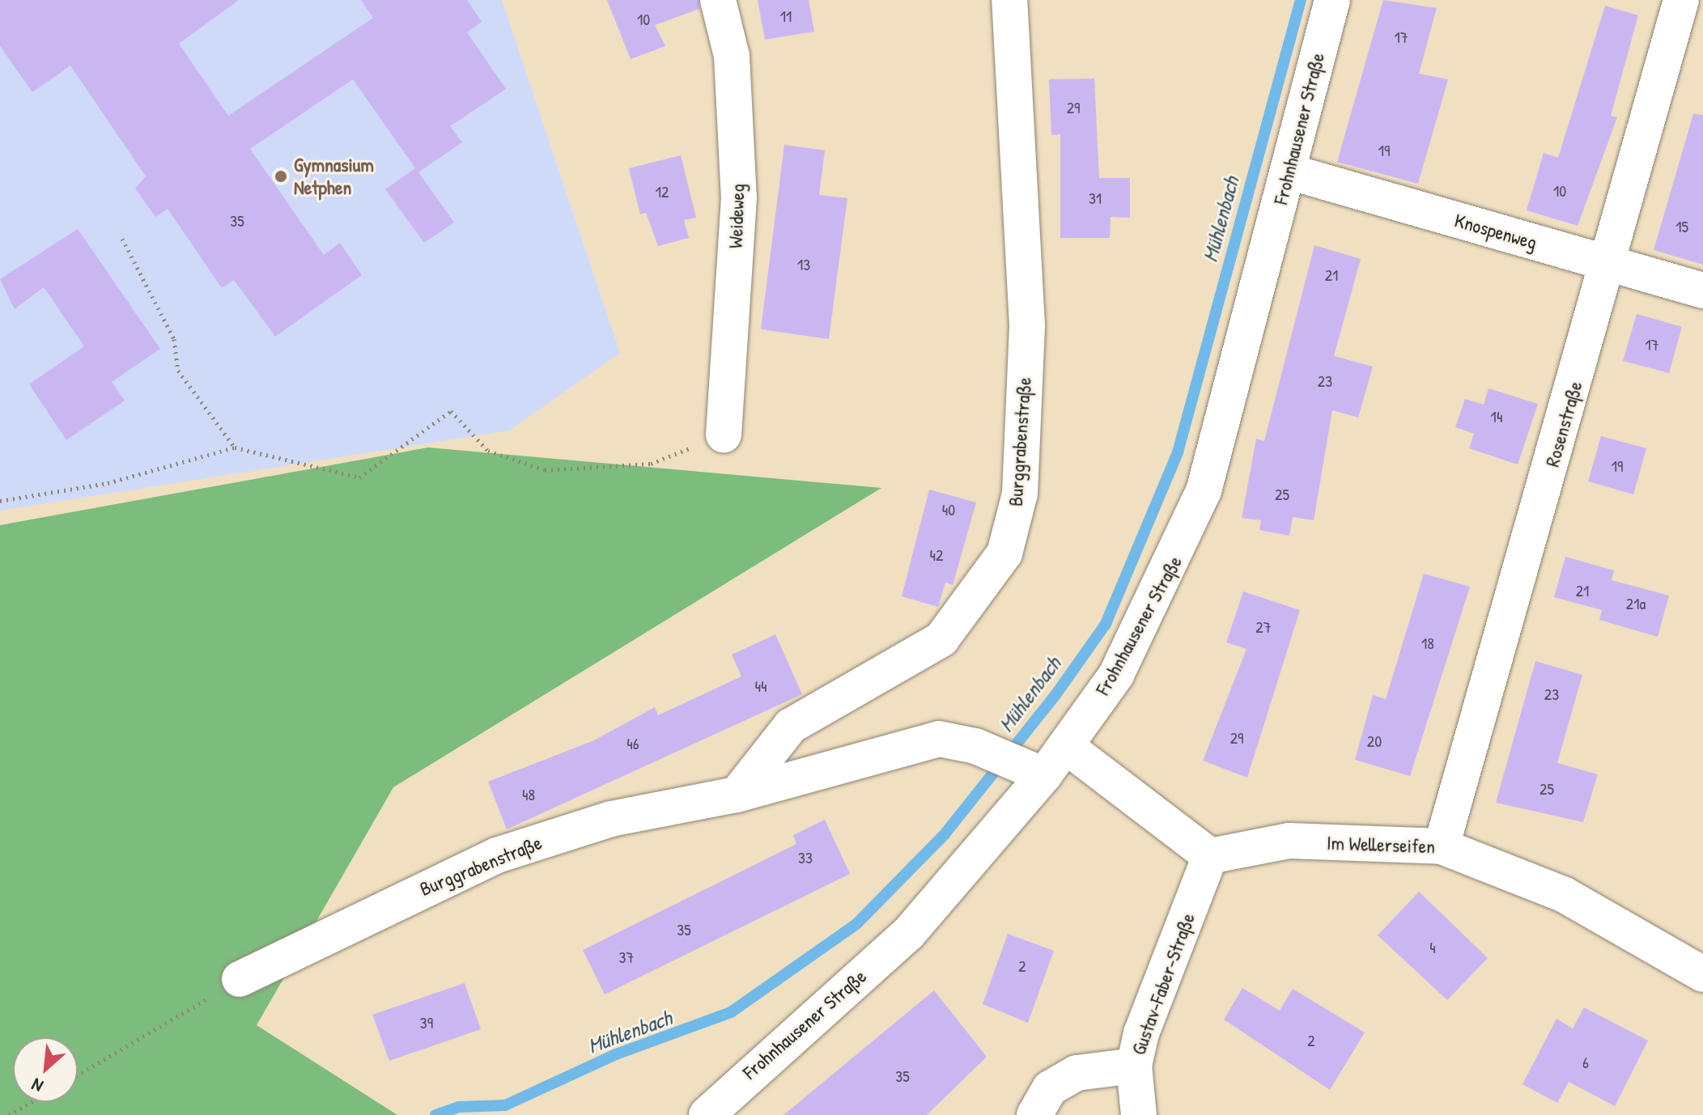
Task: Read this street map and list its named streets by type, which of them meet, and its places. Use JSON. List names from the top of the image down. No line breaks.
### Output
{"streets":{"street":["Frohnhausener Straße","Weideweg","Knospenweg","Rosenstraße","Burggrabenstraße","Im Wellerseifen","Gustav-Faber-Straße"]},"crossings":[["Frohnhausener Straße","Knospenweg"],["Frohnhausener Straße","Burggrabenstraße"],["Knospenweg","Rosenstraße"],["Rosenstraße","Im Wellerseifen"],["Im Wellerseifen","Gustav-Faber-Straße"]],"water":["Mühlenbach"],"places":["Gymnasium Netphen"],"house_numbers":["11","10","17","29","19","10","12","31","35","15","13","21","17","23","14","19","25","40","42","21","21a","27","18","44","23","29","20","46","25","48","33","35","4","37","2","39","2","6","35"],"north":"bottom left"}
